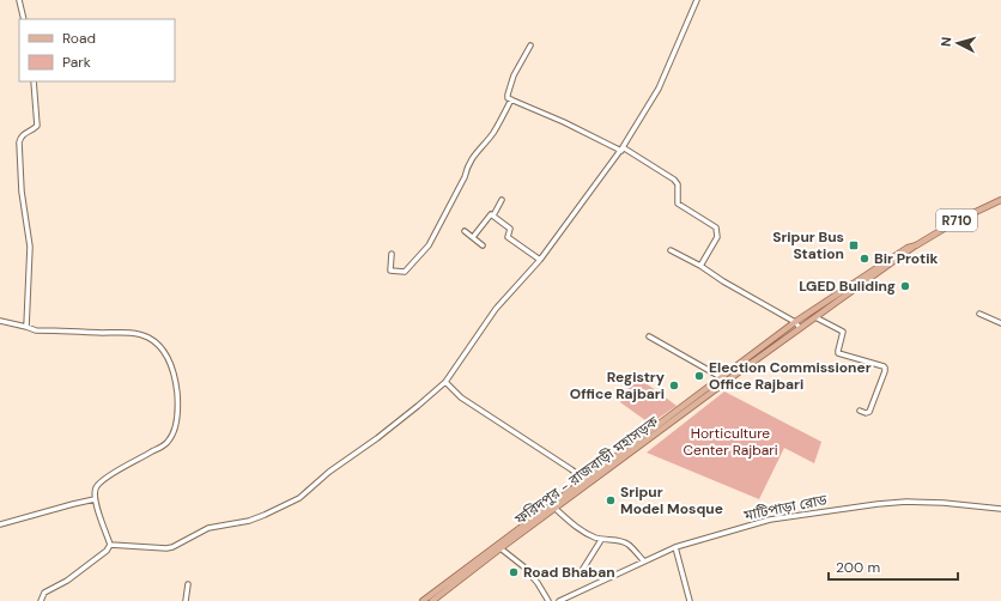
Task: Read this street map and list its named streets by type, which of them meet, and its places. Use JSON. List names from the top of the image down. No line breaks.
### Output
{"streets":{"main road":["R710","ফরিদপুর - রাজবাড়ী মহাসড়ক"],"street":["মাটিপাড়া রোড"]},"crossings":[["R710","ফরিদপুর - রাজবাড়ী মহাসড়ক"]],"parks":["Horticulture Center Rajbari"],"places":{"transit":["Sripur Bus Station"],"other":["Bir Protik","LGED Buliding","Election Commissioner Office Rajbari","Registry Office Rajbari","Sripur Model Mosque","Road Bhaban"]},"legend":["Road","Park"],"scale_bar":"200 m","north":"left"}
